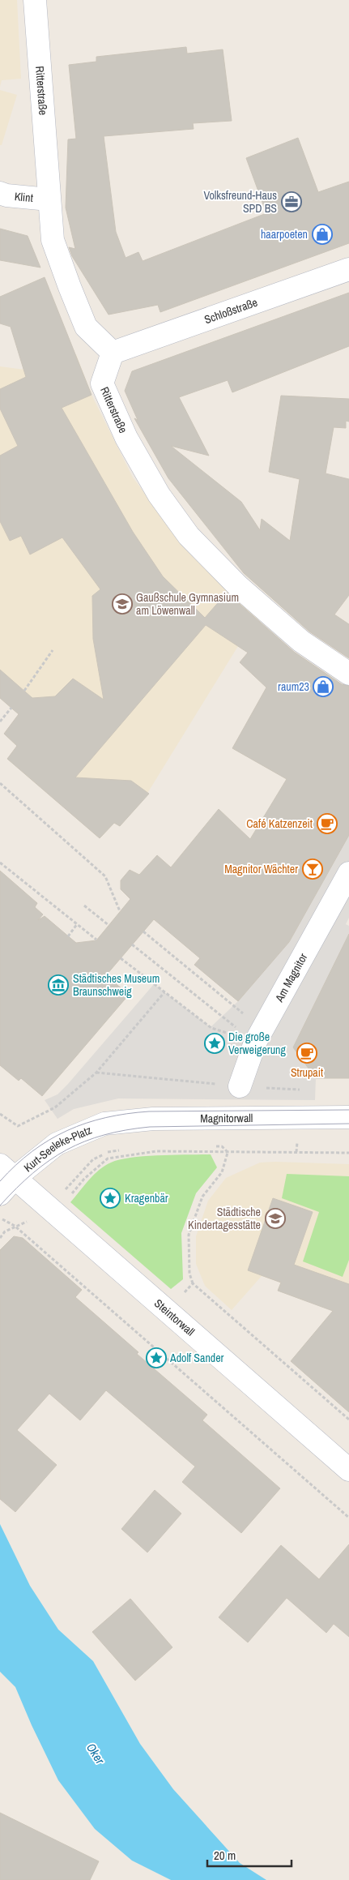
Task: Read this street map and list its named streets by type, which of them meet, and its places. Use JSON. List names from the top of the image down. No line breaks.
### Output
{"streets":{"street":["Ritterstraße","Klint","Schloßstraße","Am Magnitor","Magnitorwall","Kurt-Seeleke-Platz","Steintorwall"]},"crossings":[["Ritterstraße","Klint"],["Ritterstraße","Schloßstraße"],["Magnitorwall","Kurt-Seeleke-Platz"],["Kurt-Seeleke-Platz","Steintorwall"]],"water":["Oker"],"places":{"office":["Volksfreund-Haus SPD BS"],"shop":["haarpoeten","raum23"],"school or university":["Gaußschule Gymnasium am Löwenwall","Städtische Kindertagesstätte"],"cafe":["Café Katzenzeit","Strupait"],"bar":["Magnitor Wächter"],"museum":["Städtisches Museum Braunschweig"],"place":["Die große Verweigerung","Kragenbär","Adolf Sander"]},"scale_bar":"20 m"}
